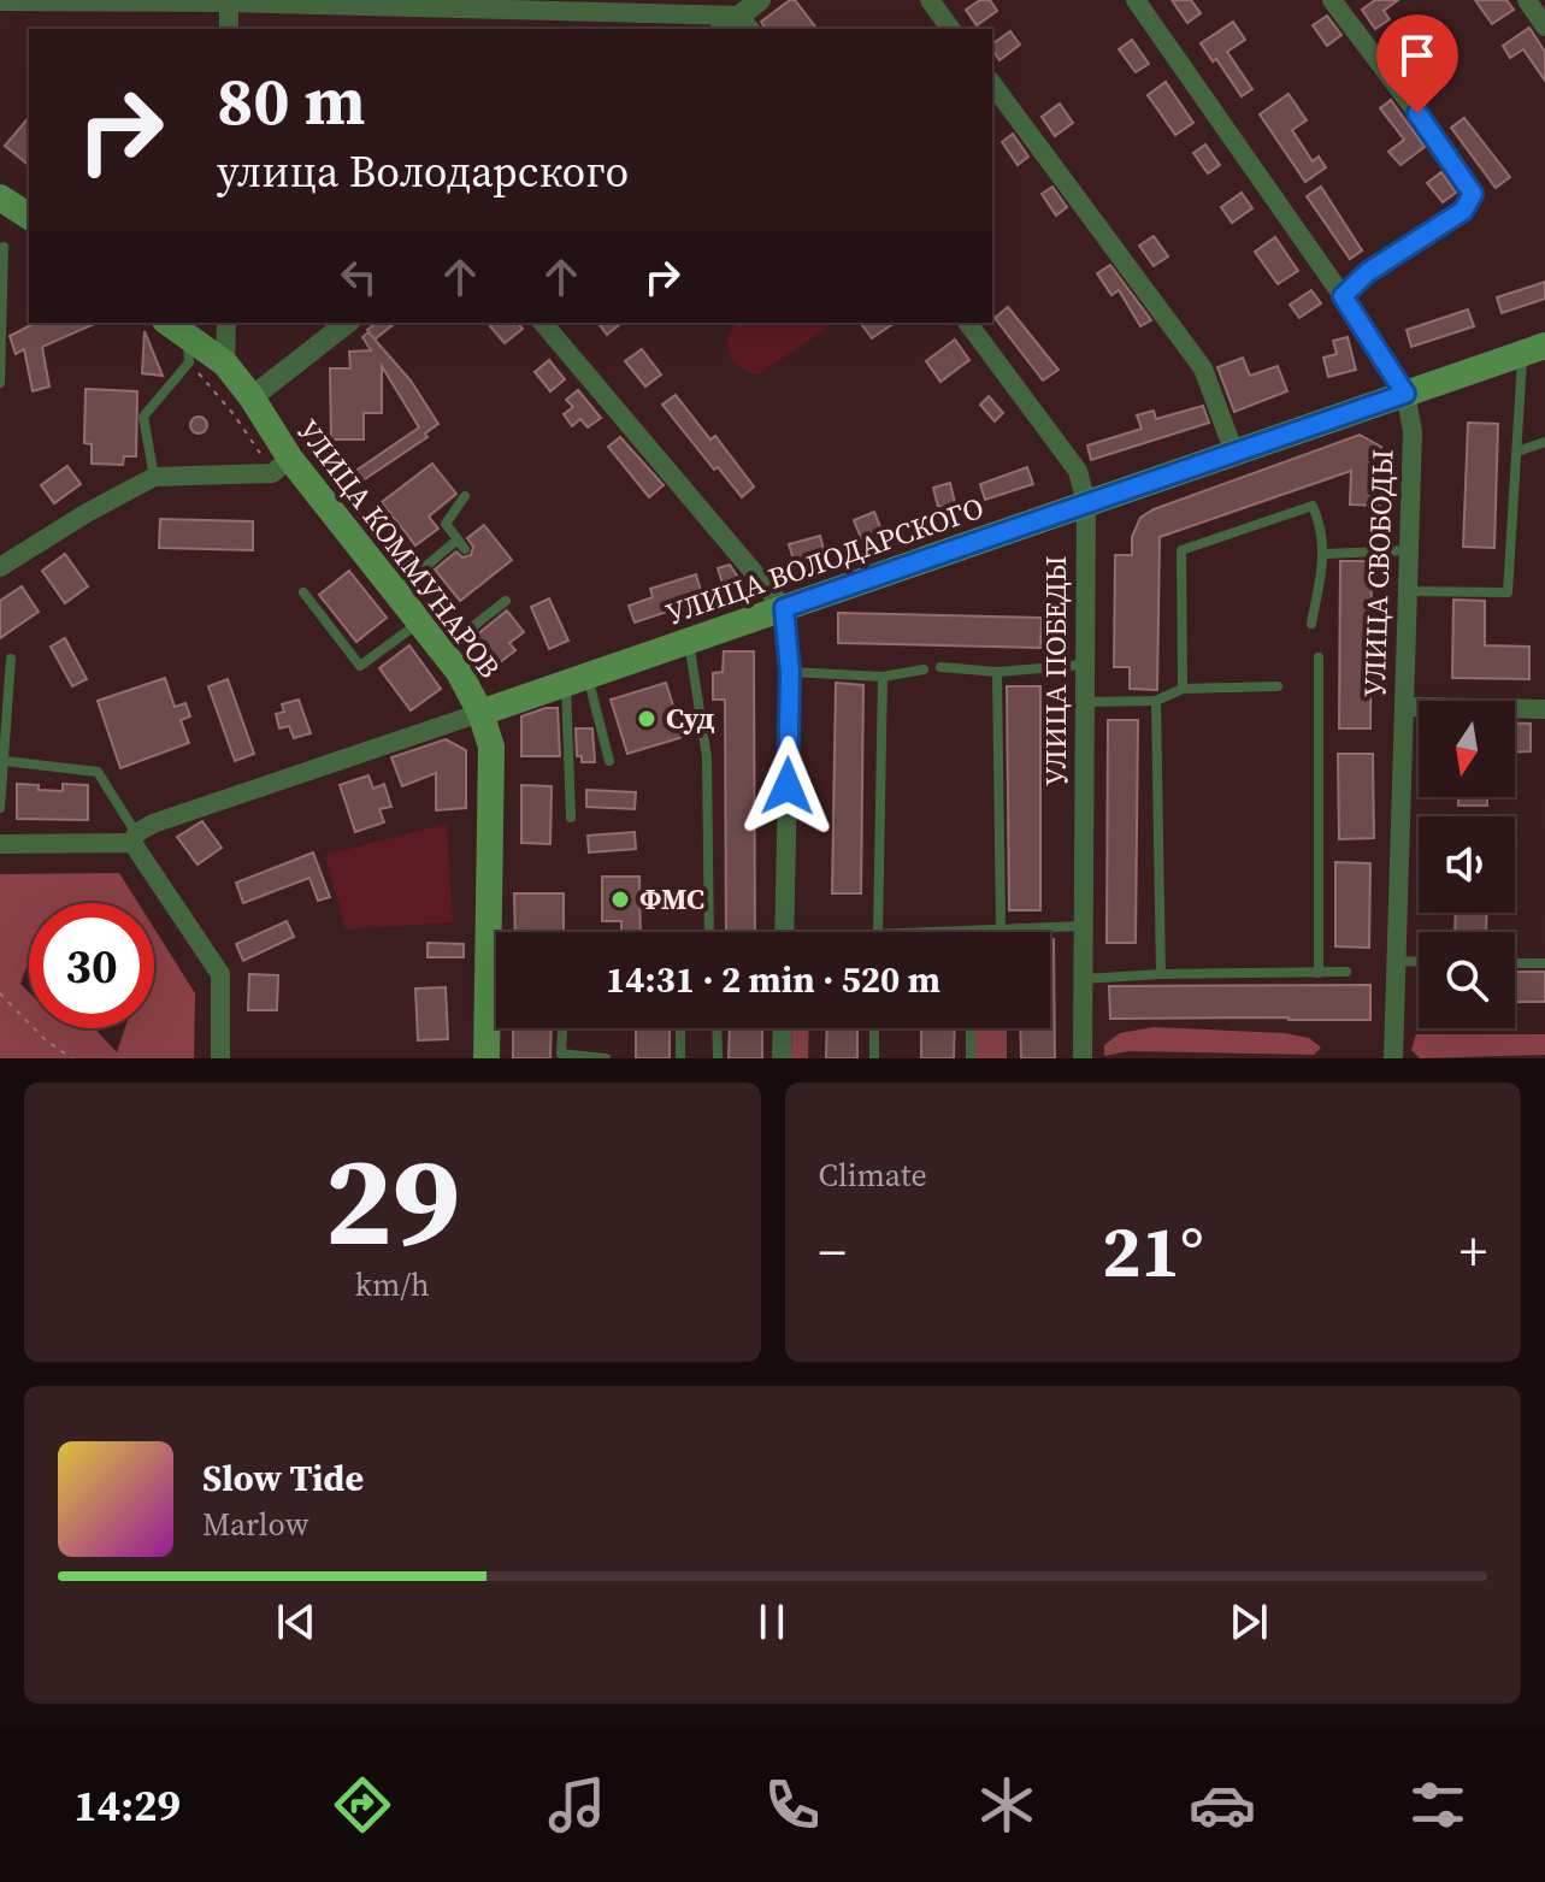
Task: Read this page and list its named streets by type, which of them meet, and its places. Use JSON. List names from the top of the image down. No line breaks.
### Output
{"streets":{"main road":["УЛИЦА КОММУНАРОВ","УЛИЦА ВОЛОДАРСКОГО"],"street":["УЛИЦА СВОБОДЫ","УЛИЦА ПОБЕДЫ"]},"crossings":[["УЛИЦА КОММУНАРОВ","УЛИЦА ВОЛОДАРСКОГО"],["УЛИЦА ВОЛОДАРСКОГО","УЛИЦА СВОБОДЫ"],["УЛИЦА ВОЛОДАРСКОГО","УЛИЦА ПОБЕДЫ"]],"places":["Суд","ФМС"],"north":"bottom","page":{"turn":["80 m","улица Володарского"],"limit":"30","trip":"14:31 · 2 min · 520 m","tile":[["29","km/h"],"Climate"],"heat":["−","21°","+"],"song":["Slow Tide","Marlow"],"tabs":"14:29"}}
